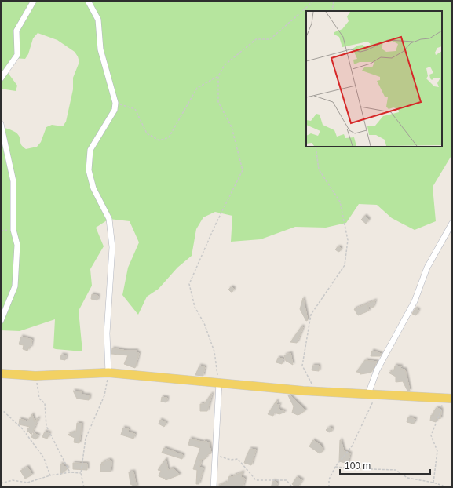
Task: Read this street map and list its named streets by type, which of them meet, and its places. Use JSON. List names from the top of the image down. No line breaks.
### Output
{"scale_bar":"100 m"}
